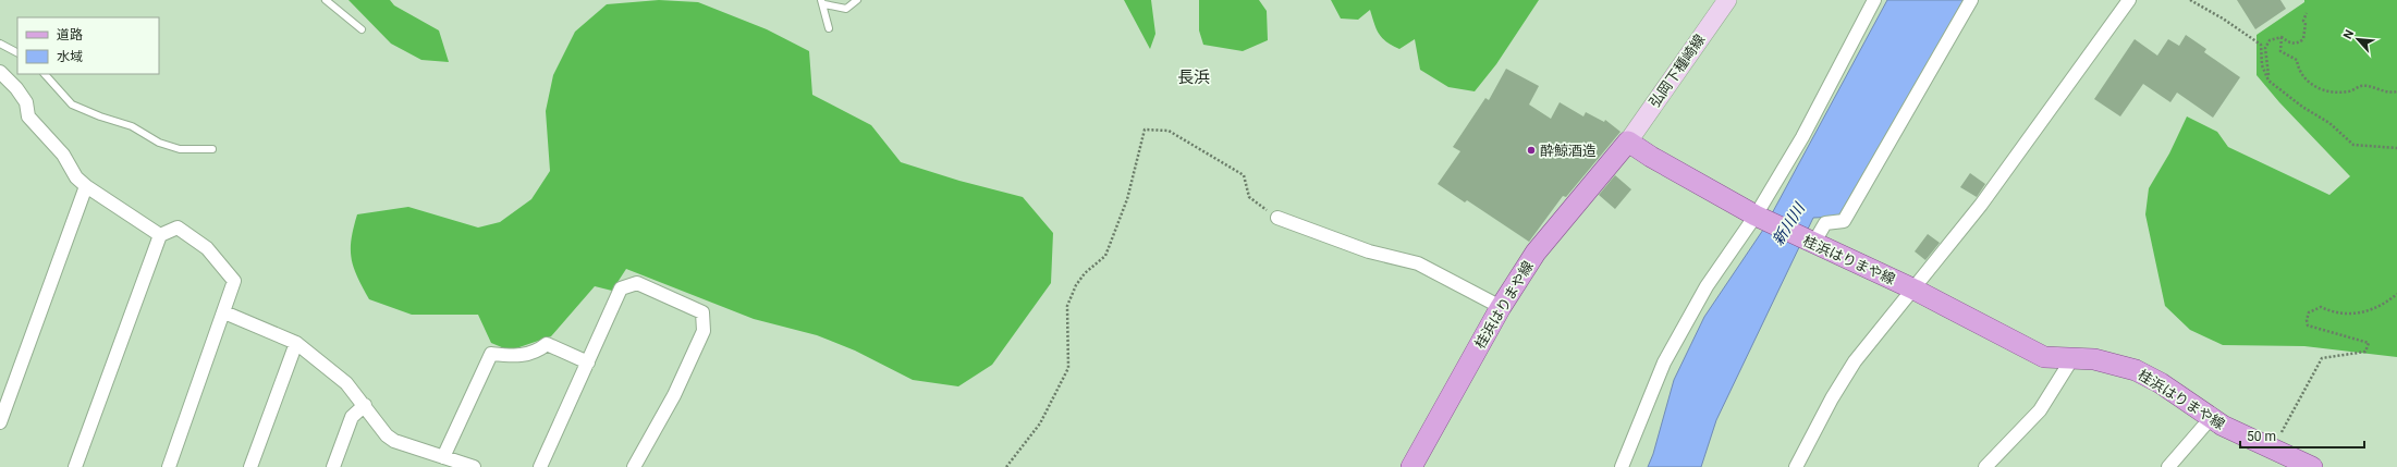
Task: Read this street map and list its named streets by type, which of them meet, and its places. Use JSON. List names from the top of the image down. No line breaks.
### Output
{"streets":{"main road":["弘岡下種崎線","桂浜はりまや線"]},"crossings":[["弘岡下種崎線","桂浜はりまや線"]],"districts":["長浜"],"water":["新川川"],"places":["酔鯨酒造"],"legend":["道路","水域"],"scale_bar":"50 m","north":"top left"}
